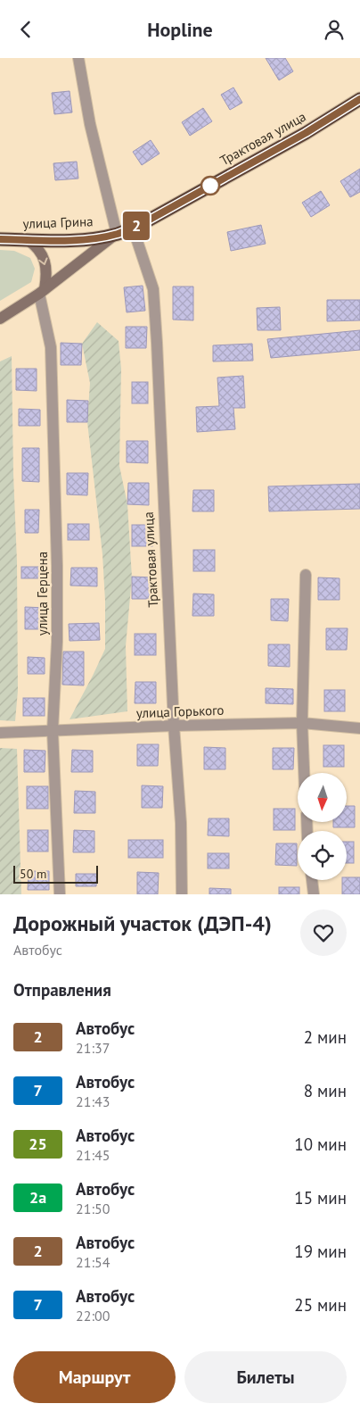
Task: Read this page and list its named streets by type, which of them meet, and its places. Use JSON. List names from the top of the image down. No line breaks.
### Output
{"streets":{"highway":["Трактовая улица","улица Грина"],"street":["улица Герцена","улица Горького"]},"crossings":[["Трактовая улица","улица Грина"],["Трактовая улица","улица Горького"],["улица Герцена","улица Горького"]],"lines":["bus line 2"],"scale_bar":"50 m","north":"bottom","page":{"header":"Hopline","on_map":"2","scale":"50 m","heading":[["Дорожный участок (ДЭП-4)","Автобус"],"Отправления"],"list":[{"mark":"2","name":"Автобус","note":"21:37","value":"2 мин"},{"mark":"7","name":"Автобус","note":"21:43","value":"8 мин"},{"mark":"25","name":"Автобус","note":"21:45","value":"10 мин"},{"mark":"2а","name":"Автобус","note":"21:50","value":"15 мин"},{"mark":"2","name":"Автобус","note":"21:54","value":"19 мин"},{"mark":"7","name":"Автобус","note":"22:00","value":"25 мин"}],"buttons":["Маршрут","Билеты"]}}
